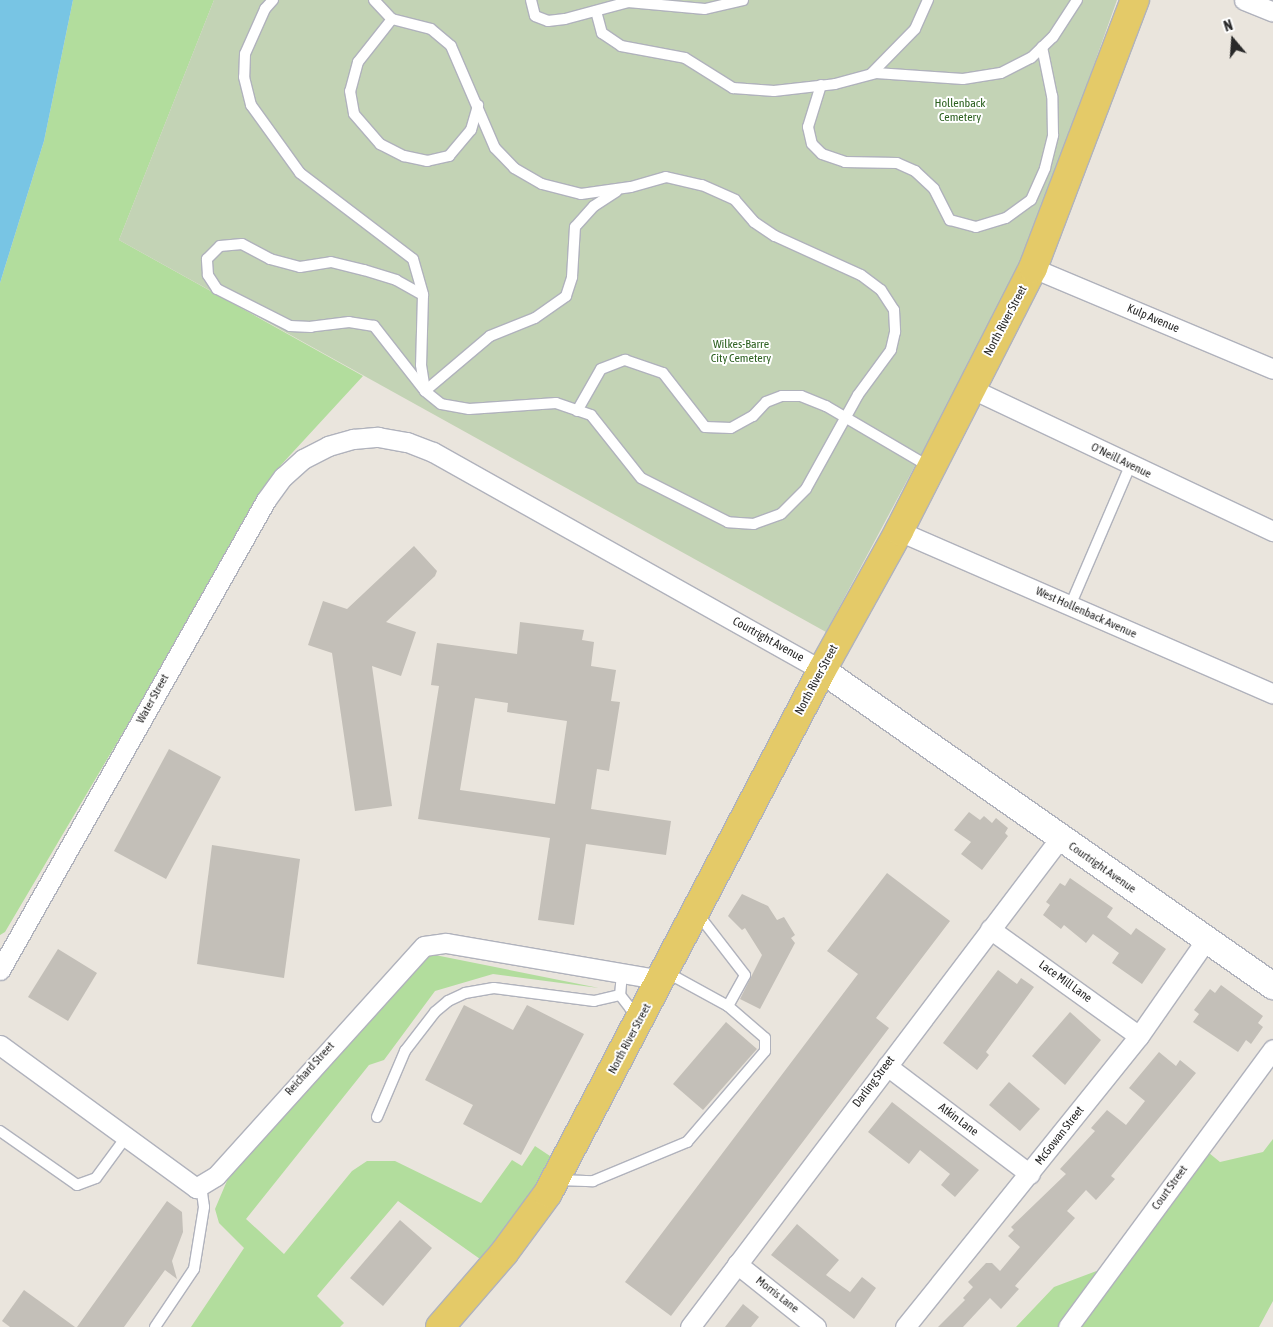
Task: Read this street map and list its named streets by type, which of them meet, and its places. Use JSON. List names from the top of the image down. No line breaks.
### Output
{"streets":{"main road":["North River Street","Courtright Avenue"],"street":["Kulp Avenue","O'Neill Avenue","West Hollenback Avenue","Water Street","Lace Mill Lane","Reichard Street","Darling Street","Atkin Lane","McGowan Street","Court Street","Morris Lane"]},"crossings":[["Kulp Avenue","North River Street"],["North River Street","O'Neill Avenue"],["North River Street","West Hollenback Avenue"],["North River Street","Courtright Avenue"],["North River Street","Reichard Street"],["Courtright Avenue","Water Street"],["Courtright Avenue","Darling Street"],["Courtright Avenue","McGowan Street"],["Lace Mill Lane","Darling Street"],["Lace Mill Lane","McGowan Street"],["Darling Street","Atkin Lane"],["Darling Street","Morris Lane"],["Atkin Lane","McGowan Street"]],"parks":["Hollenback Cemetery","Wilkes-Barre City Cemetery"],"north":"top"}
